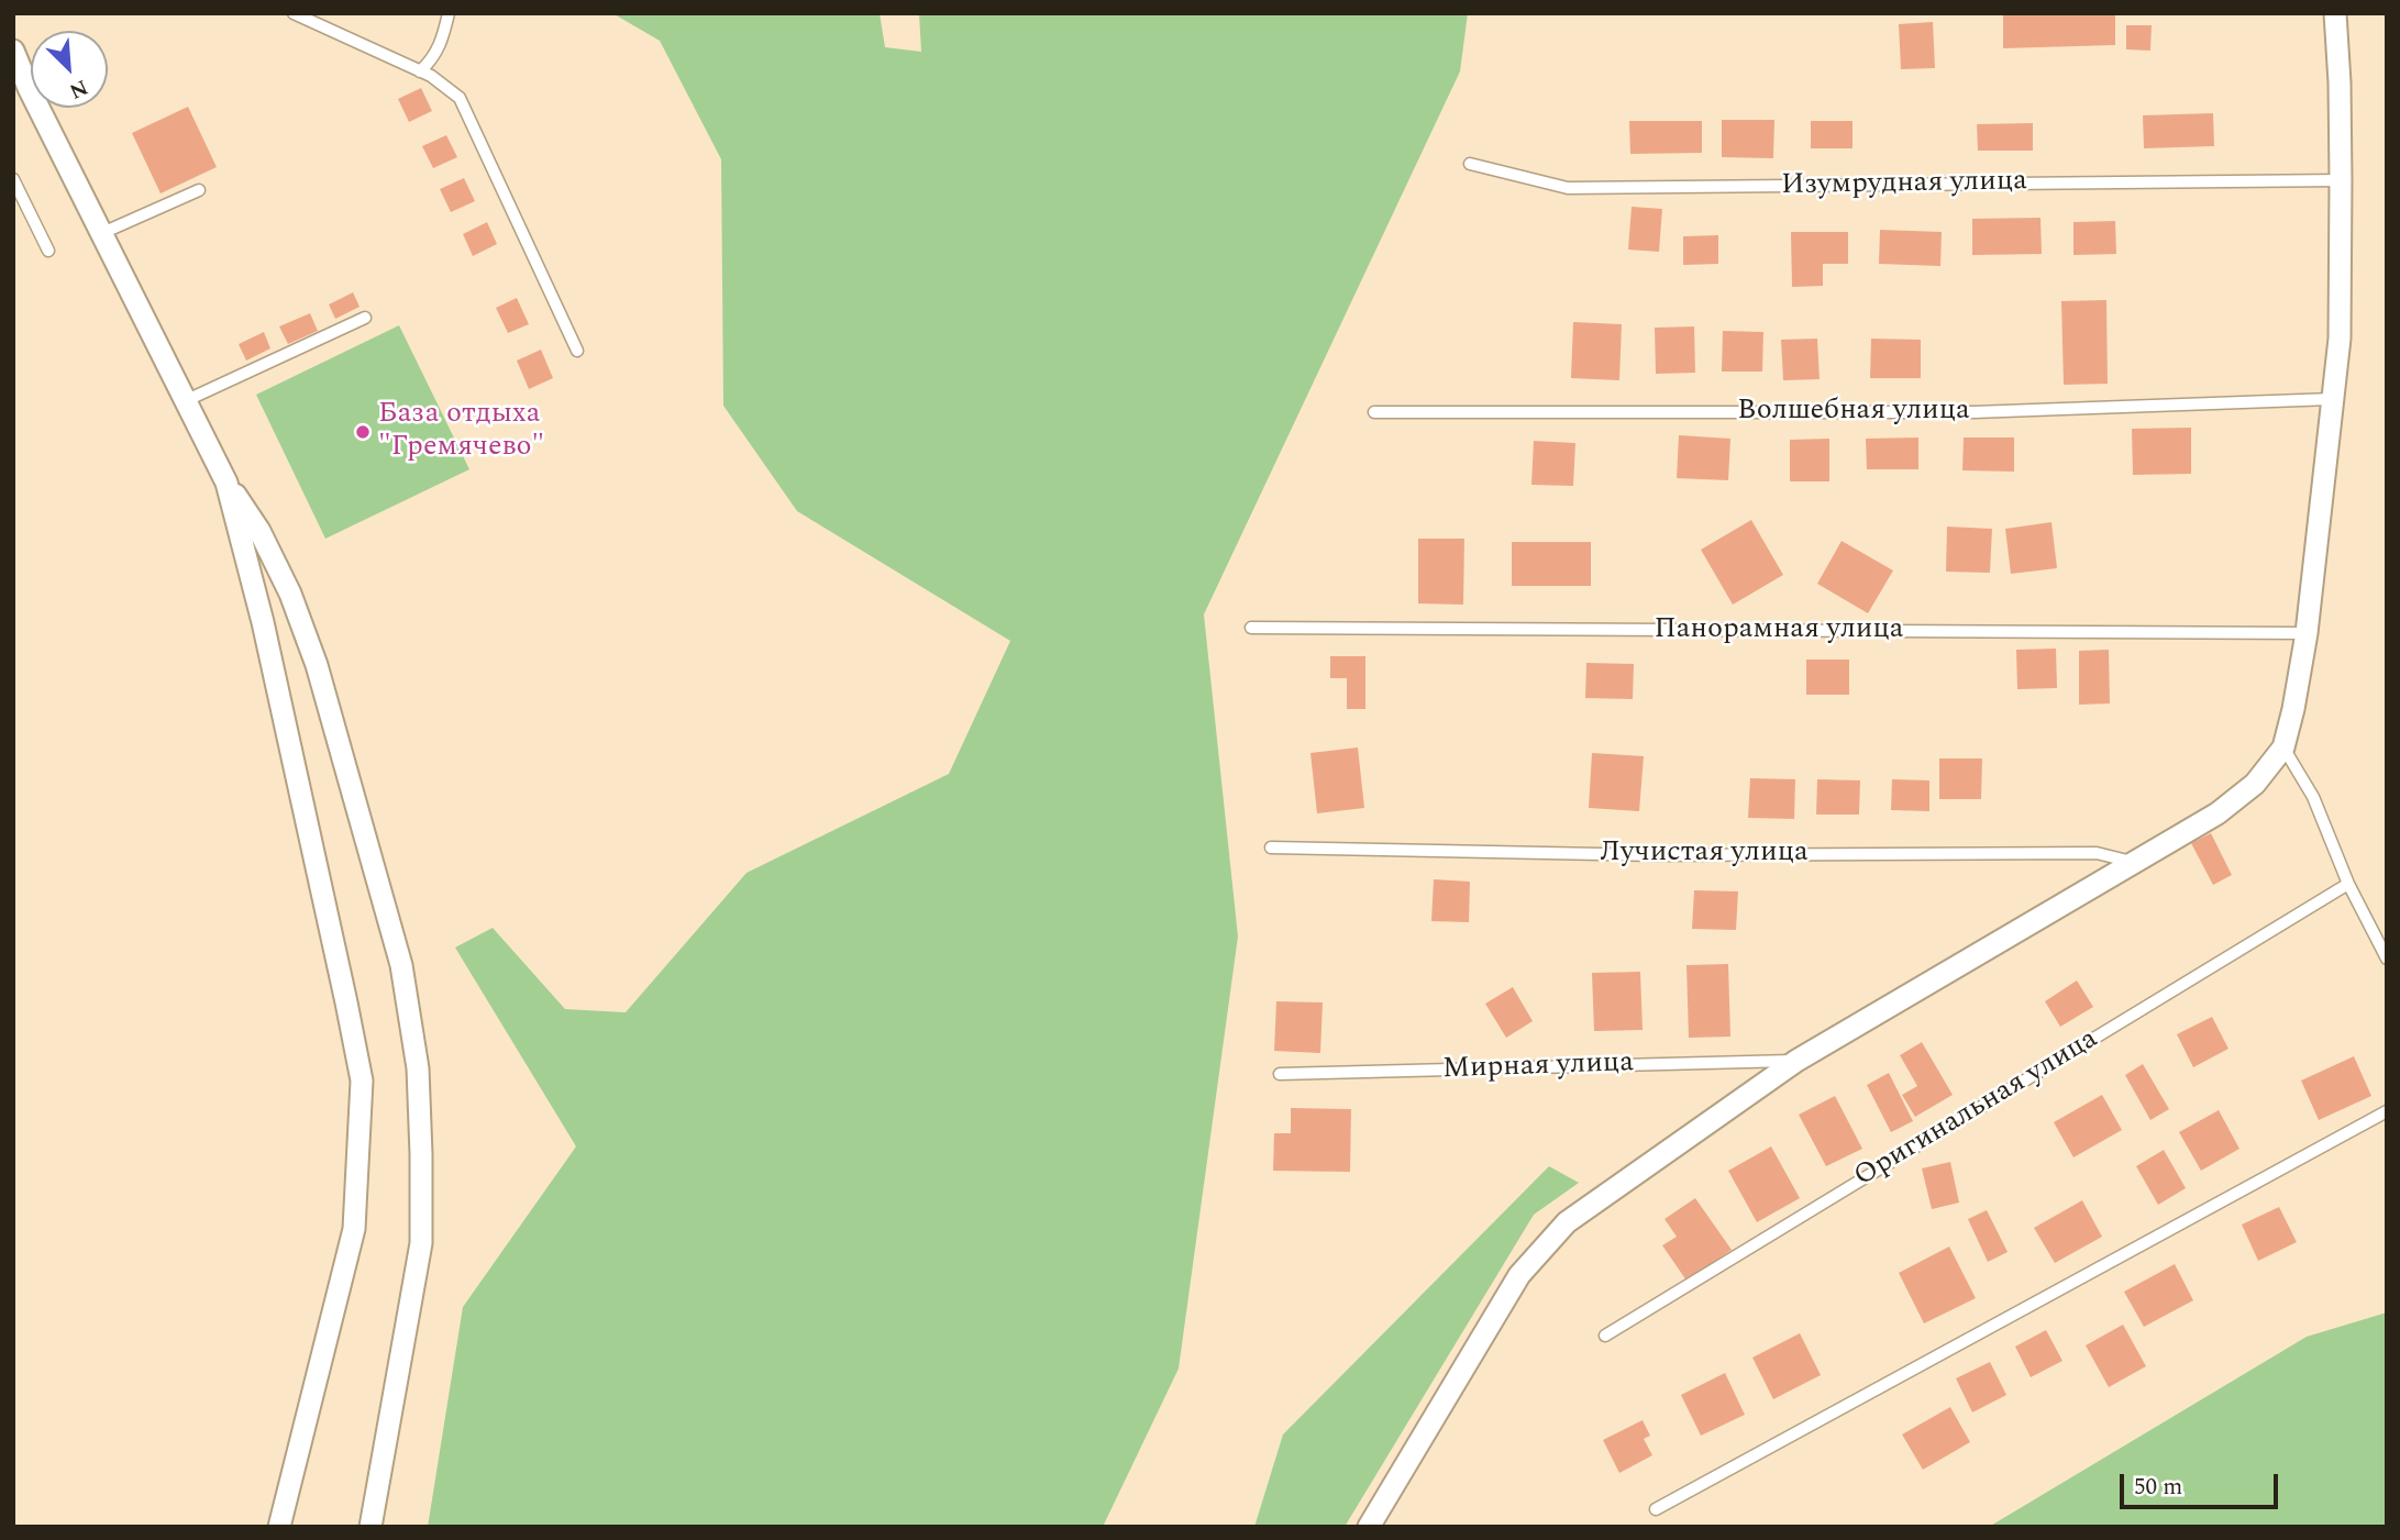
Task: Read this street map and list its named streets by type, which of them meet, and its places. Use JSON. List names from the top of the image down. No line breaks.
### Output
{"streets":{"lane":["Изумрудная улица","Волшебная улица","Панорамная улица","Лучистая улица","Мирная улица","Оригинальная улица"]},"places":["База отдыха \"Гремячево\""],"scale_bar":"50 m","north":"bottom right"}
